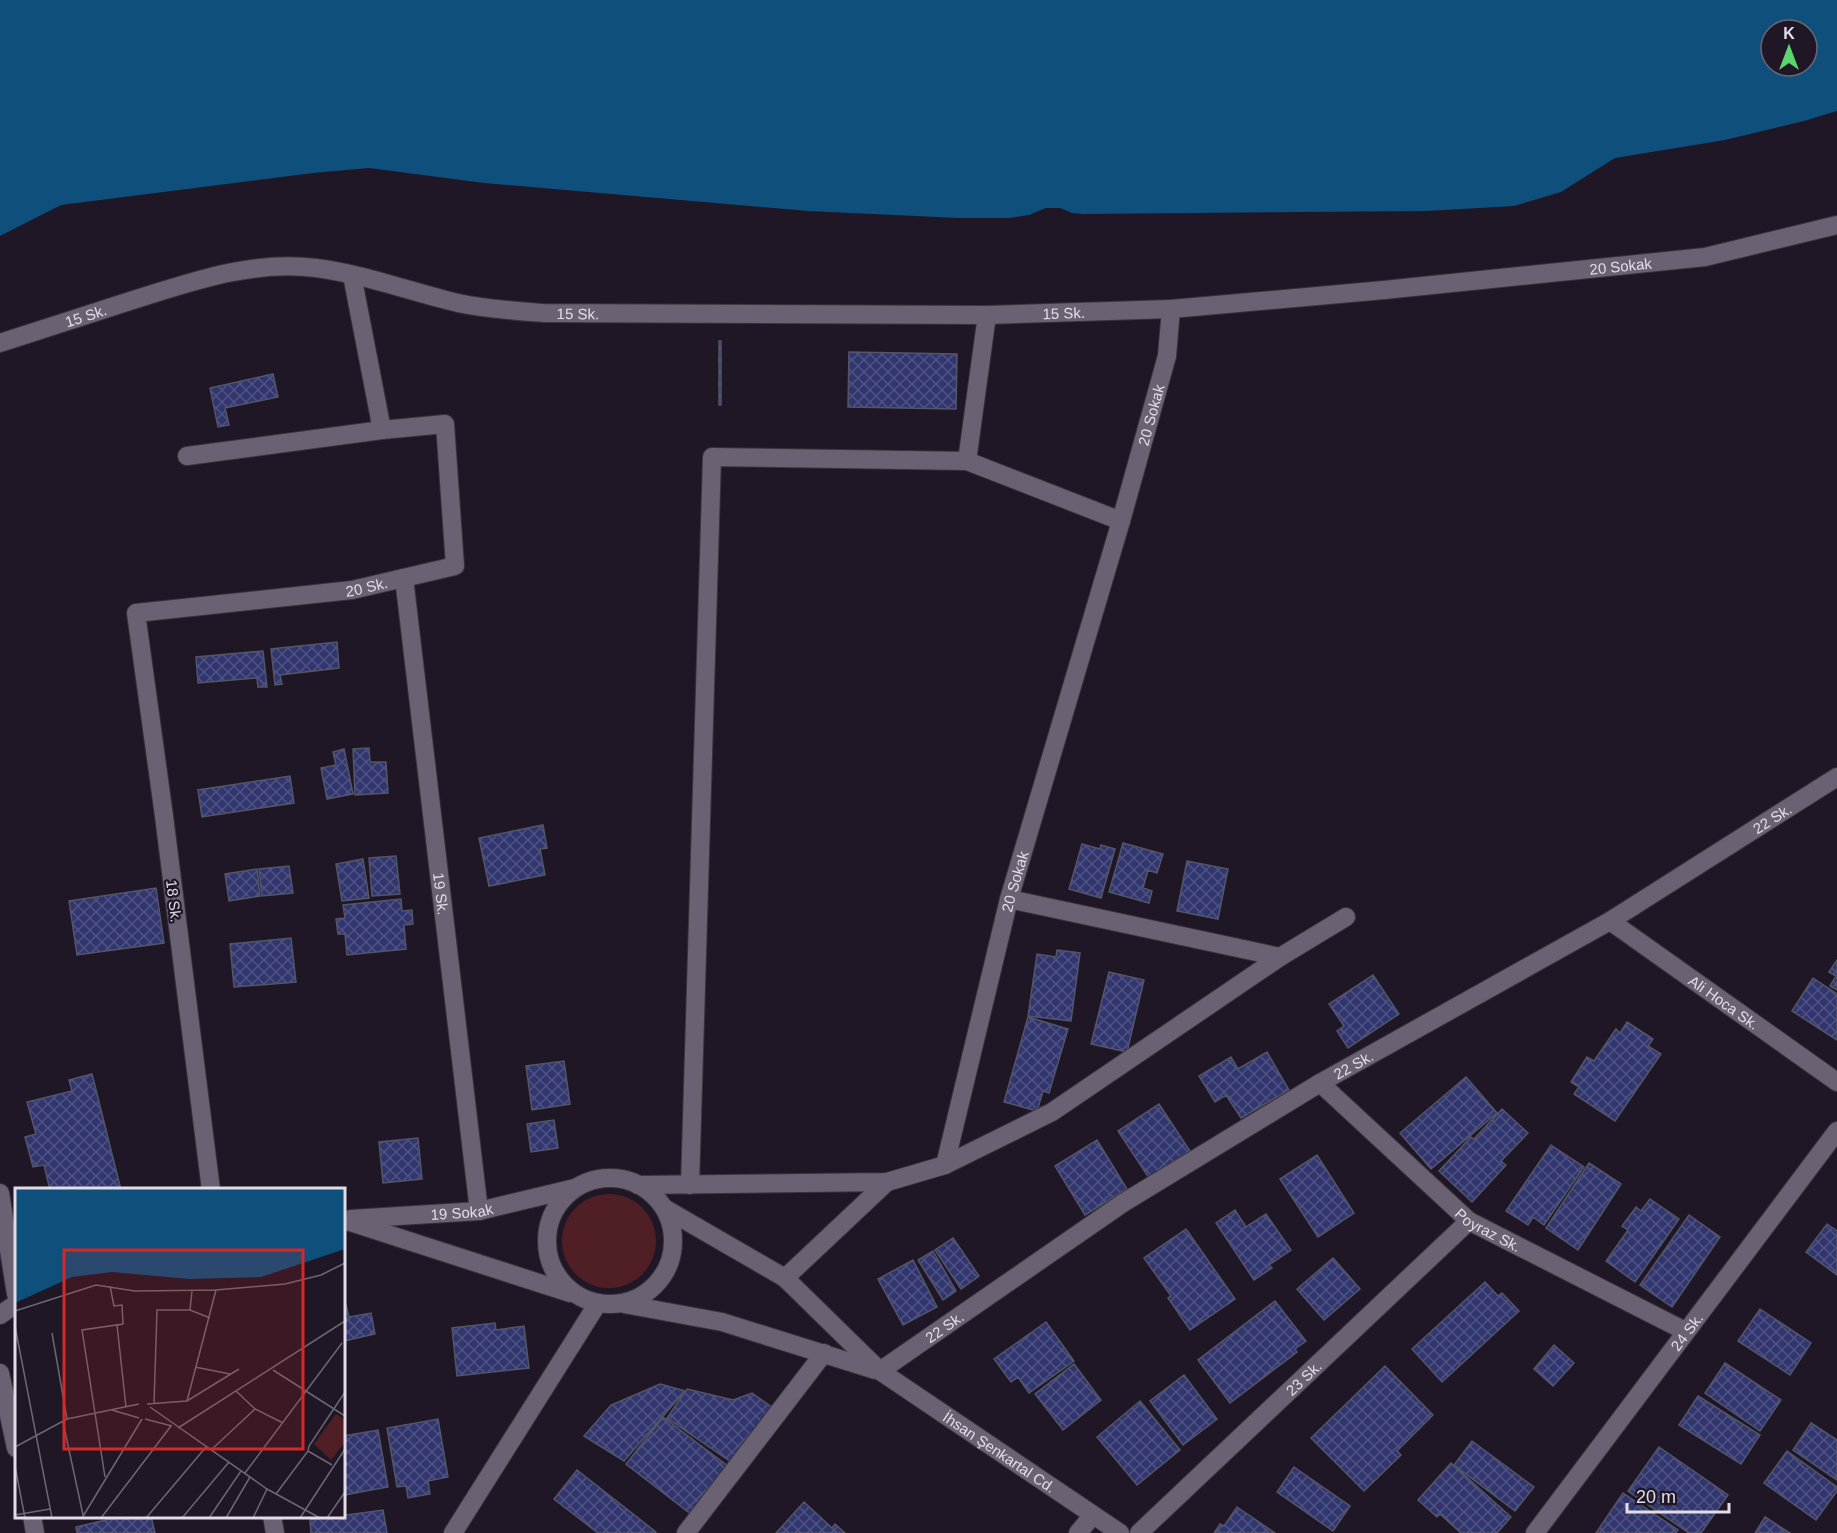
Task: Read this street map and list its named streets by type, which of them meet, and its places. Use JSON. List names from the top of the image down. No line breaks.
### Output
{"streets":{"street":["20 Sokak","15 Sk.","20 Sk.","22 Sk.","19 Sk.","18 Sk.","Ali Hoca Sk.","19 Sokak","Poyraz Sk.","24 Sk.","23 Sk.","İhsan Şenkartal Cd."]},"crossings":[["20 Sokak","15 Sk."],["20 Sk.","19 Sk."],["20 Sk.","18 Sk."],["22 Sk.","Ali Hoca Sk."],["22 Sk.","Poyraz Sk."],["22 Sk.","İhsan Şenkartal Cd."],["19 Sk.","19 Sokak"],["Poyraz Sk.","24 Sk."],["Poyraz Sk.","23 Sk."]],"scale_bar":"20 m","north":"top"}
